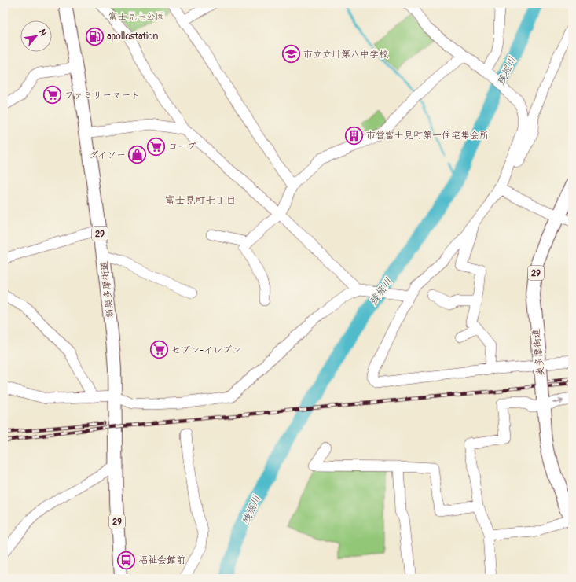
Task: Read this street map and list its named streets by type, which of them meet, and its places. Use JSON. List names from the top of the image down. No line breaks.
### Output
{"streets":{"main road":["29","新奥多摩街道","奥多摩街道"]},"districts":["富士見町七丁目"],"water":["残堀川"],"parks":["富士見七公園"],"places":{"fuel station":["apollostation"],"school or university":["市立立川第八中学校"],"supermarket":["ファミリーマート","コープ","セブン-イレブン"],"building":["市営富士見町第一住宅集会所"],"shop":["ダイソー"],"bus stop":["福祉会館前"]},"north":"top right"}
